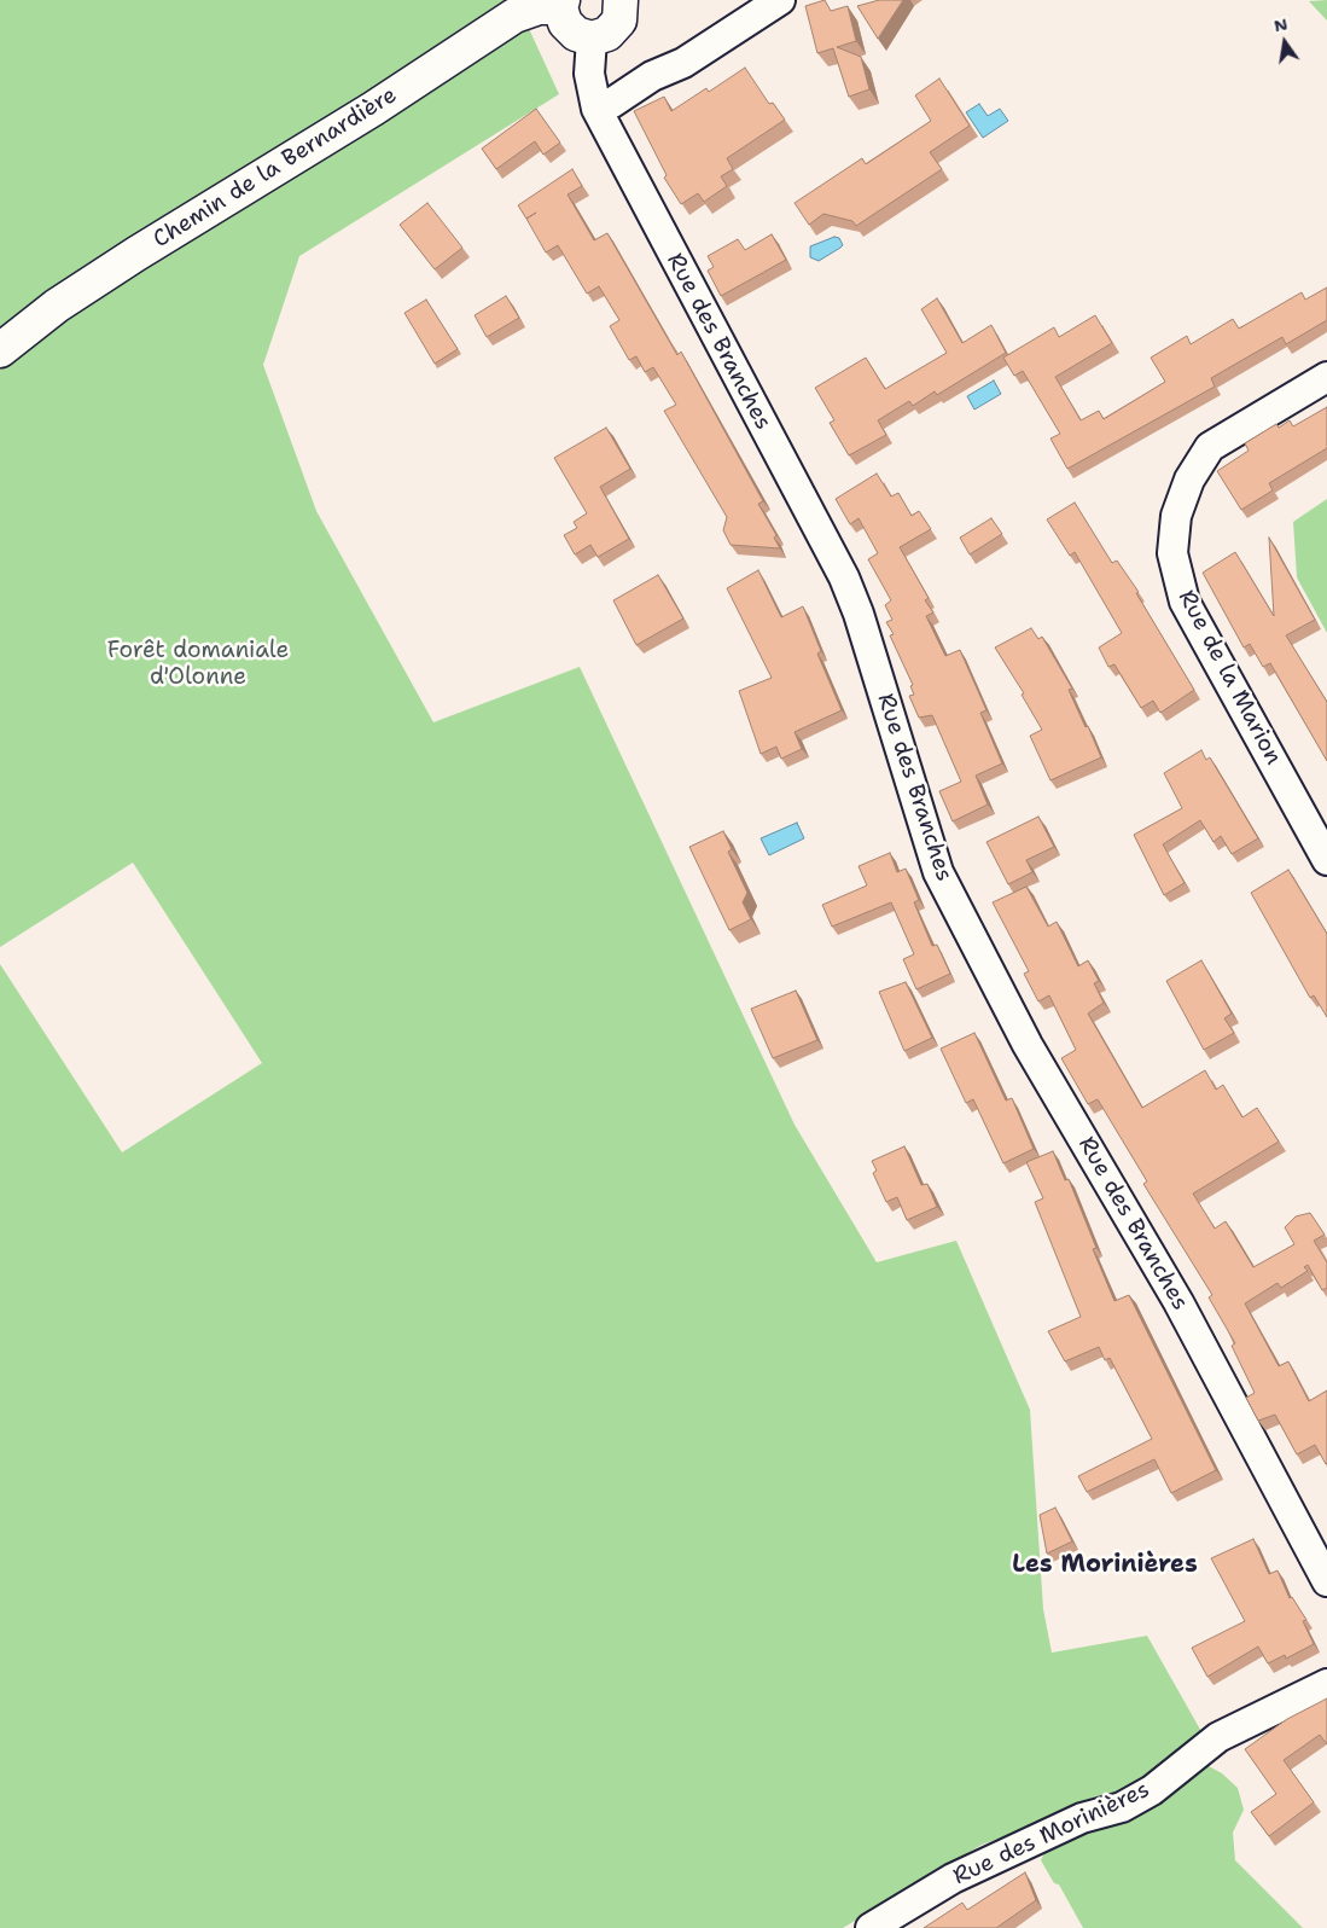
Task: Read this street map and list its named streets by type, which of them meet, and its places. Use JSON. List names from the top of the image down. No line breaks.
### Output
{"streets":{"street":["Chemin de la Bernardière","Rue des Branches","Rue de la Marion","Rue des Morinières"]},"districts":["Les Morinières"],"parks":["Forêt domaniale d'Olonne"],"north":"top"}
